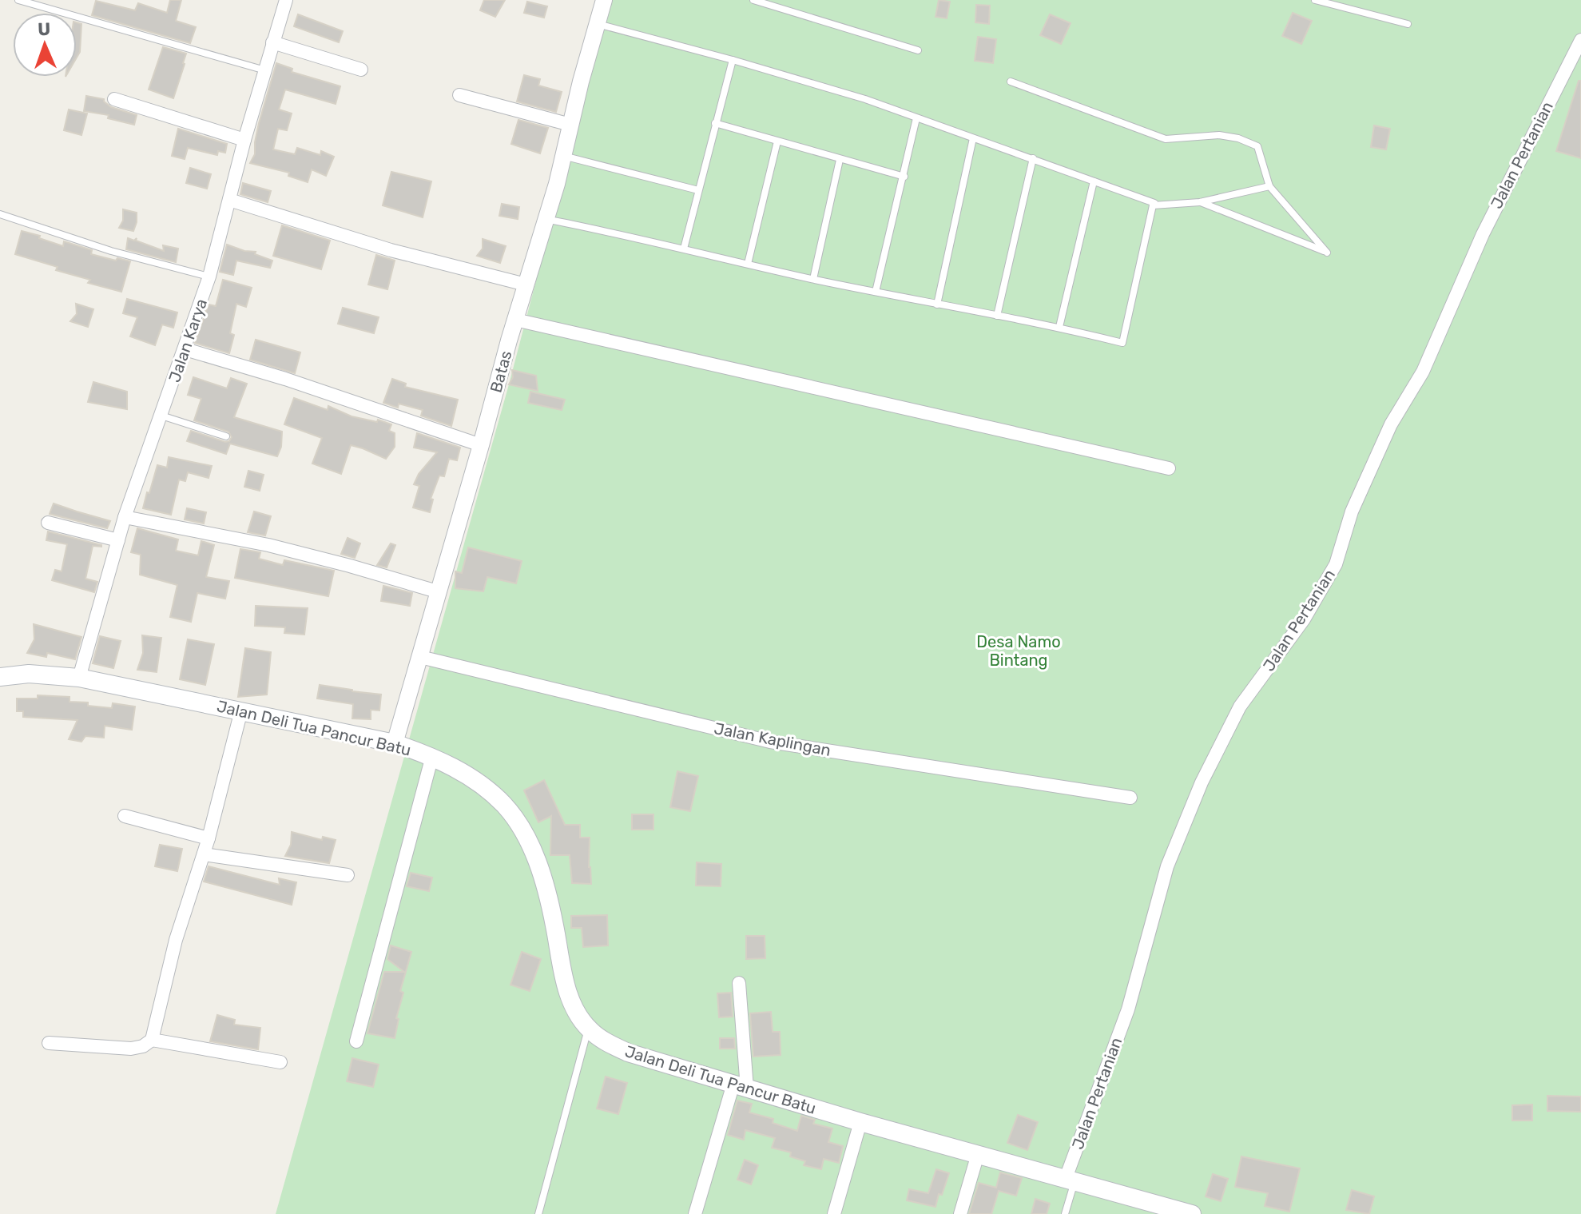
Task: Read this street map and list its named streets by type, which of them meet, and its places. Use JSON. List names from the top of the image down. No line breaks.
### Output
{"streets":{"main road":["Jalan Deli Tua Pancur Batu"],"street":["Jalan Pertanian","Jalan Karya","Batas","Jalan Kaplingan"]},"crossings":[["Jalan Pertanian","Jalan Deli Tua Pancur Batu"],["Jalan Karya","Jalan Deli Tua Pancur Batu"],["Batas","Jalan Deli Tua Pancur Batu"],["Batas","Jalan Kaplingan"]],"parks":["Desa Namo Bintang"],"north":"top"}
